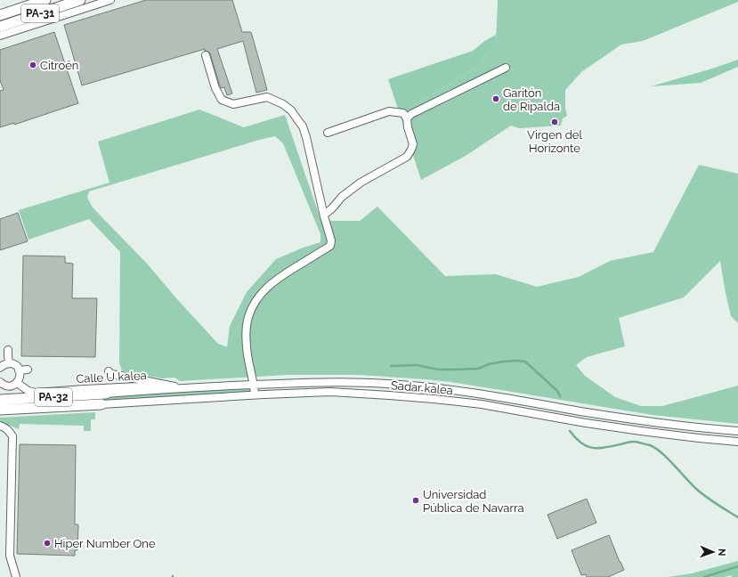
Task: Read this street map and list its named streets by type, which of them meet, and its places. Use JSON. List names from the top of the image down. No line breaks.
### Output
{"streets":{"highway":["PA-31","PA-32"],"street":["Calle U kalea","Sadar kalea"]},"crossings":[["Calle U kalea","Sadar kalea"],["Sadar kalea","PA-32"]],"places":["Citroën","Garitón de Ripalda","Virgen del Horizonte","Universidad Pública de Navarra","Hiper Number One"],"north":"right"}
